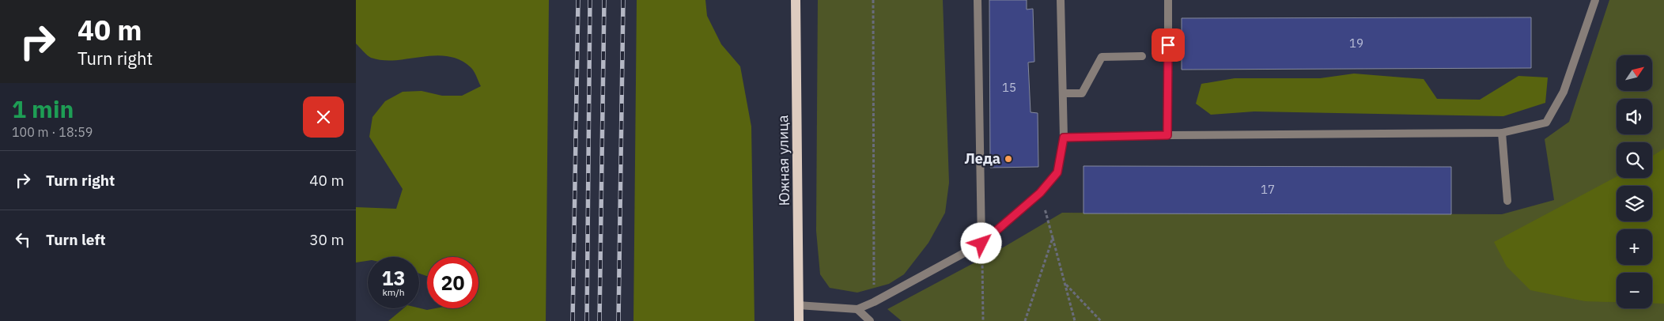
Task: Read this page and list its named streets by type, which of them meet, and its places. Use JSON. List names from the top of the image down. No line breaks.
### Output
{"streets":{"main road":["Южная улица"]},"places":["Леда"],"house_numbers":["19","15","17"],"north":"top right","page":{"turn":["40 m","Turn right"],"map_buttons":["+","−"],"heading":["1 min","100 m · 18:59"],"list":[{"name":"Turn right","value":"40 m"},{"name":"Turn left","value":"30 m"}],"speed":"13 km/h","limit":"20"}}
